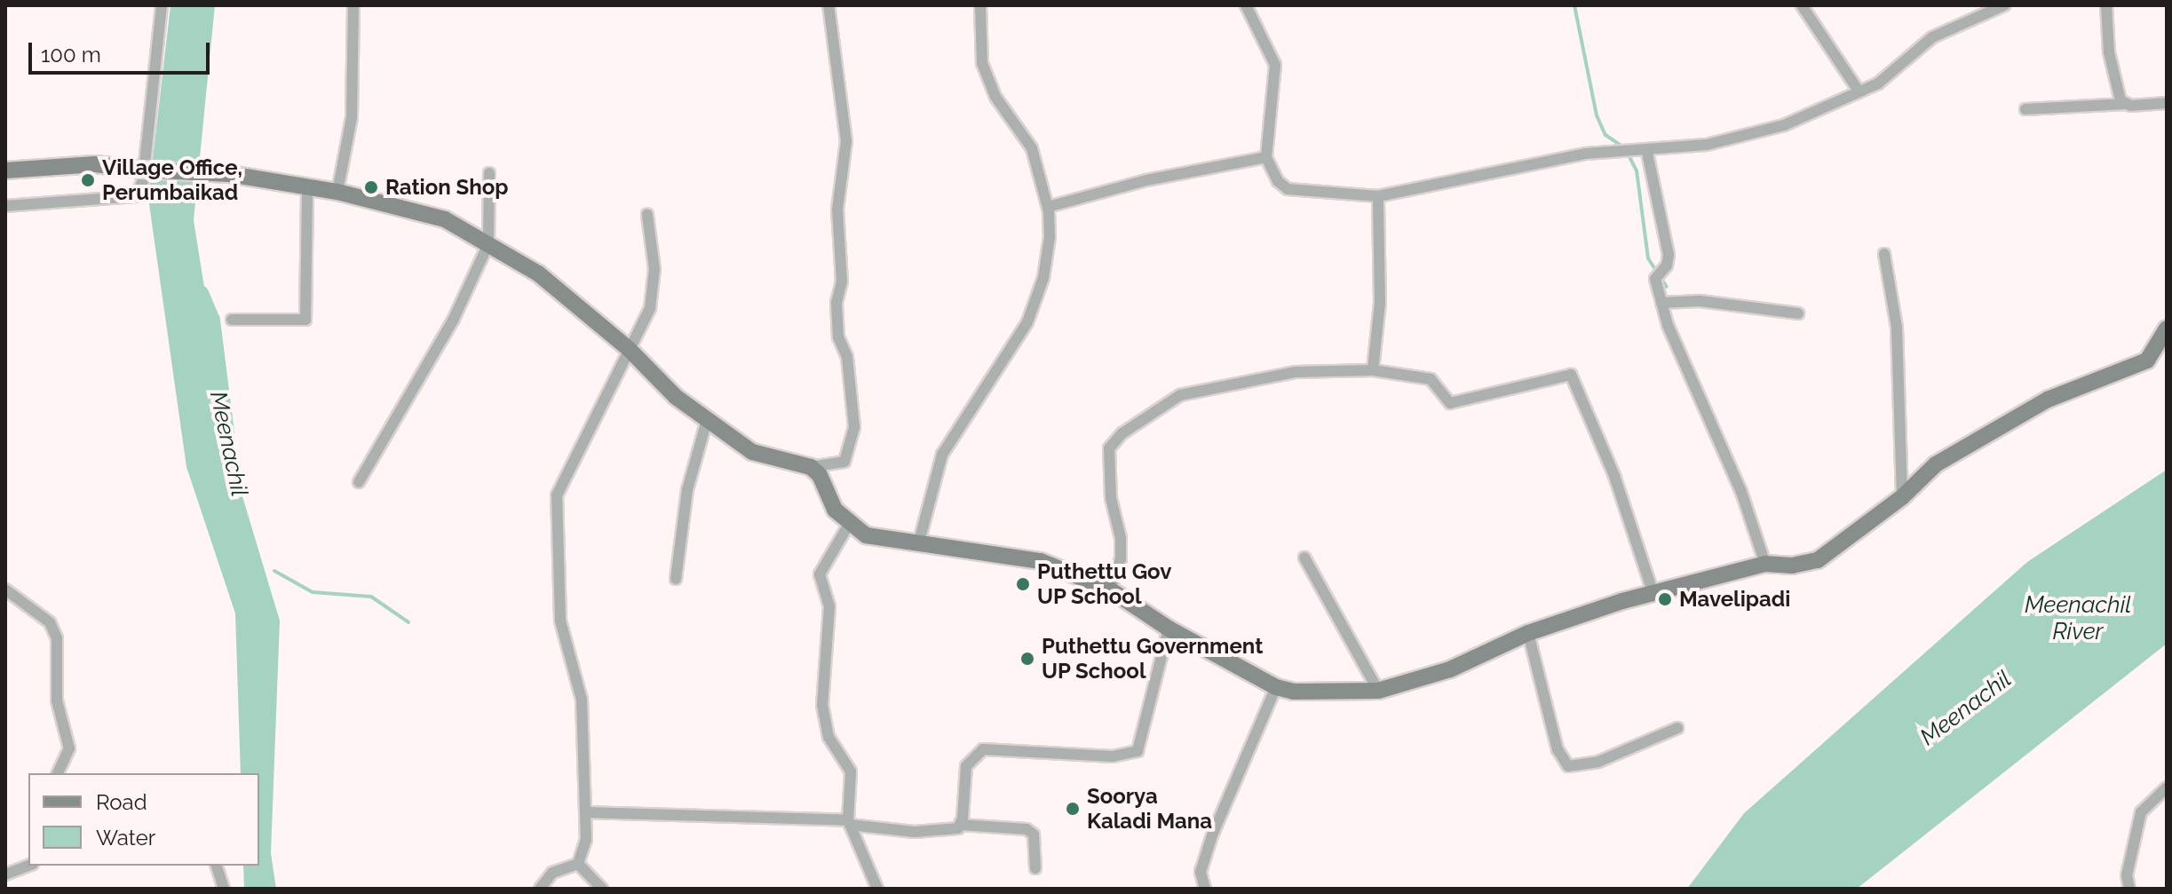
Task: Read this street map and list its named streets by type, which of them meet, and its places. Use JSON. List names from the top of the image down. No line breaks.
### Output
{"water":["Meenachil","Meenachil River"],"places":["Village Office, Perumbaikad","Ration Shop","Puthettu Gov UP School","Mavelipadi","Puthettu Government UP School","Soorya Kaladi Mana"],"legend":["Road","Water"],"scale_bar":"100 m"}
